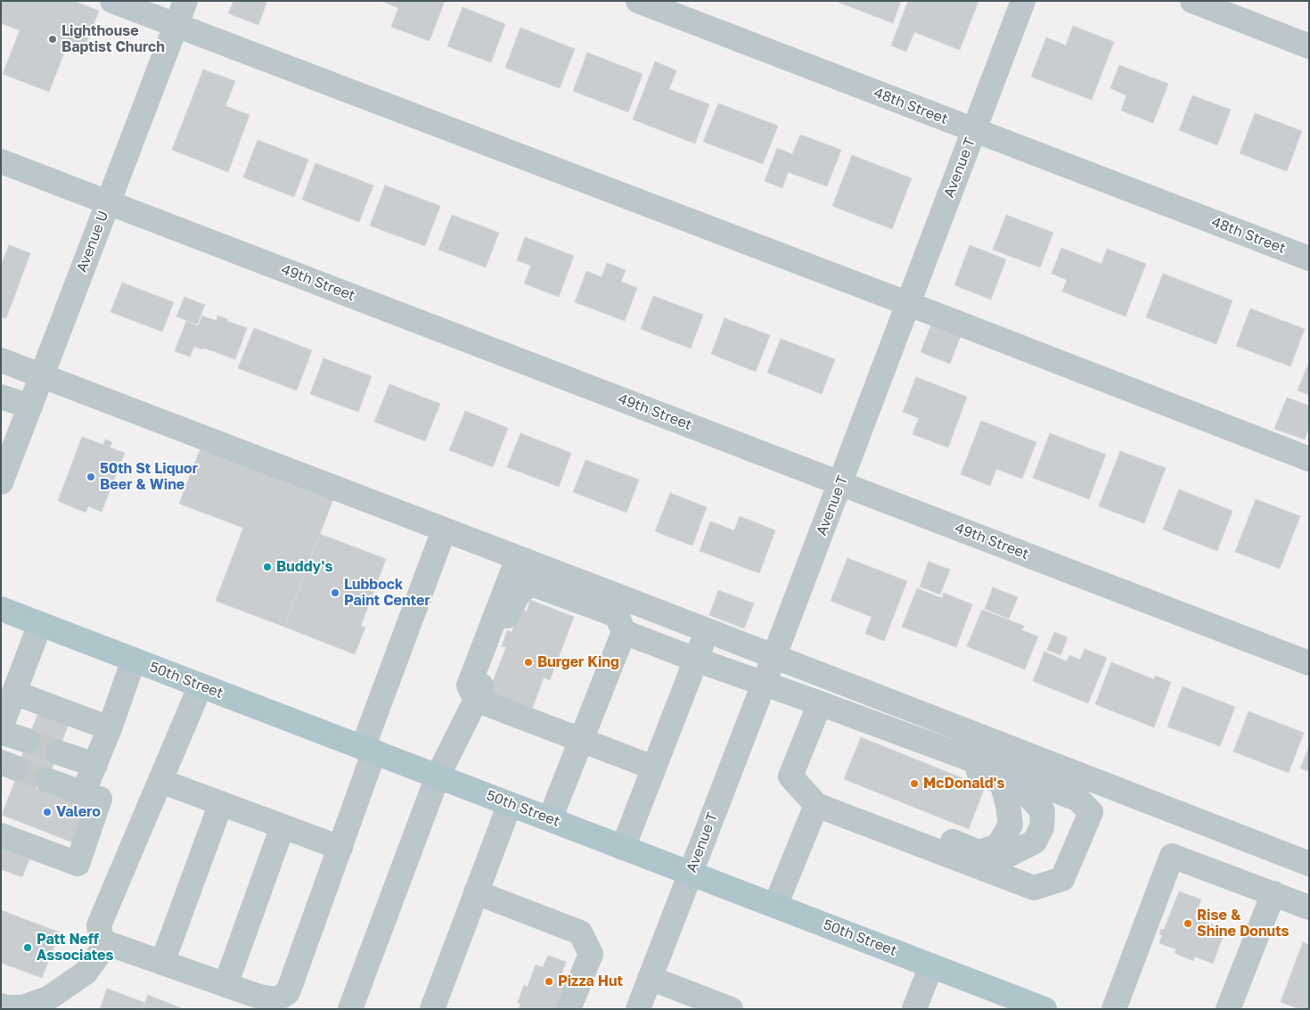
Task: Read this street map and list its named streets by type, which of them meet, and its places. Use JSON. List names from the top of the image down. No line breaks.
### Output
{"streets":{"main road":["50th Street"],"street":["48th Street","Avenue T","Avenue U","49th Street"]},"crossings":[["48th Street","Avenue T"],["Avenue T","49th Street"],["Avenue T","50th Street"],["Avenue U","49th Street"]],"places":["Lighthouse Baptist Church","50th St Liquor Beer & Wine","Buddy's","Lubbock Paint Center","Burger King","McDonald's","Valero","Rise & Shine Donuts","Patt Neff Associates","Pizza Hut"]}
